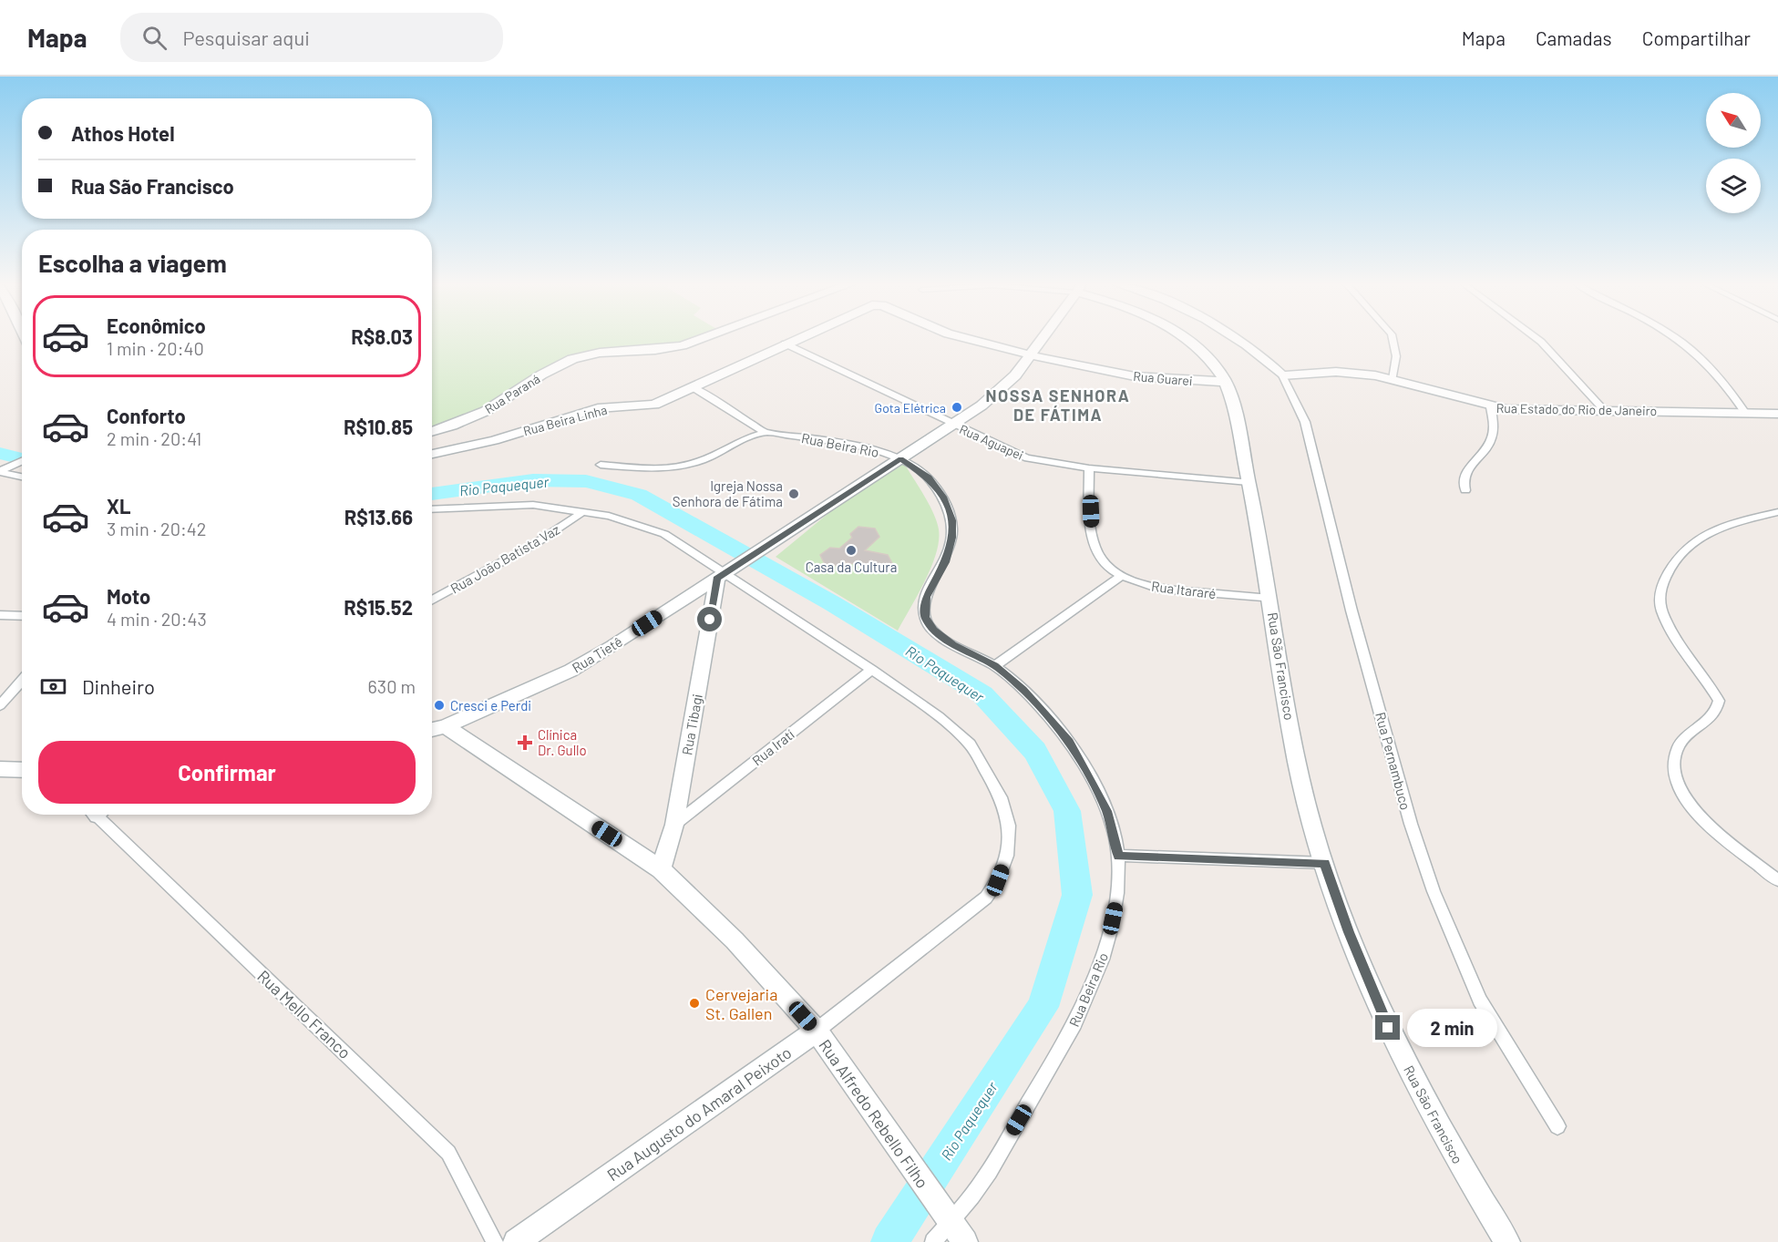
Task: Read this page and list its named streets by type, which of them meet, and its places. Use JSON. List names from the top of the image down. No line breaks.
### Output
{"streets":{"street":["Rua Guarei","Rua Paraná","Rua Estado do Rio de Janeiro","Rua Beira Linha","Rua Aguapei","Rua Beira Rio","Rua João Batista Vaz","Rua Itararé","Rua Tietê","Rua São Francisco","Rua Tibagi","Rua Iratí","Rua Pernambuco","Rua Mello Franco","Rua Augusto do Amaral Peixoto","Rua Alfredo Rebello Filho"]},"crossings":[["Rua Guarei","Rua Tietê"],["Rua Guarei","Rua São Francisco"],["Rua Estado do Rio de Janeiro","Rua Pernambuco"],["Rua Beira Linha","Rua Aguapei"],["Rua Aguapei","Rua Itararé"],["Rua Aguapei","Rua Tietê"],["Rua Aguapei","Rua São Francisco"],["Rua Beira Rio","Rua Tietê"],["Rua Beira Rio","Rua Alfredo Rebello Filho"],["Rua João Batista Vaz","Rua Augusto do Amaral Peixoto"],["Rua Itararé","Rua São Francisco"],["Rua Tietê","Rua Tibagi"],["Rua Tietê","Rua Augusto do Amaral Peixoto"],["Rua Tietê","Rua Alfredo Rebello Filho"],["Rua Tibagi","Rua Iratí"],["Rua Tibagi","Rua Augusto do Amaral Peixoto"],["Rua Tibagi","Rua Alfredo Rebello Filho"],["Rua Iratí","Rua Augusto do Amaral Peixoto"],["Rua Augusto do Amaral Peixoto","Rua Alfredo Rebello Filho"]],"districts":["NOSSA SENHORA DE FÁTIMA"],"water":["Rio Paquequer"],"places":{"other":["Gota Elétrica","Igreja Nossa Senhora de Fátima","Casa da Cultura","Cresci e Perdi","Cervejaria St. Gallen"],"health":["Clínica Dr. Gullo"]},"north":"top left","page":{"header":"Mapa","search":"Pesquisar aqui","nav":["Mapa","Camadas","Compartilhar"],"banner":["Athos Hotel","Rua São Francisco"],"heading":"Escolha a viagem","list":[{"name":"Econômico","note":"1 min · 20:40","value":"R$8.03"},{"name":"Conforto","note":"2 min · 20:41","value":"R$10.85"},{"name":"XL","note":"3 min · 20:42","value":"R$13.66"},{"name":"Moto","note":"4 min · 20:43","value":"R$15.52"}],"pay":["Dinheiro","630 m"],"buttons":"Confirmar","bubble":"2 min"}}
